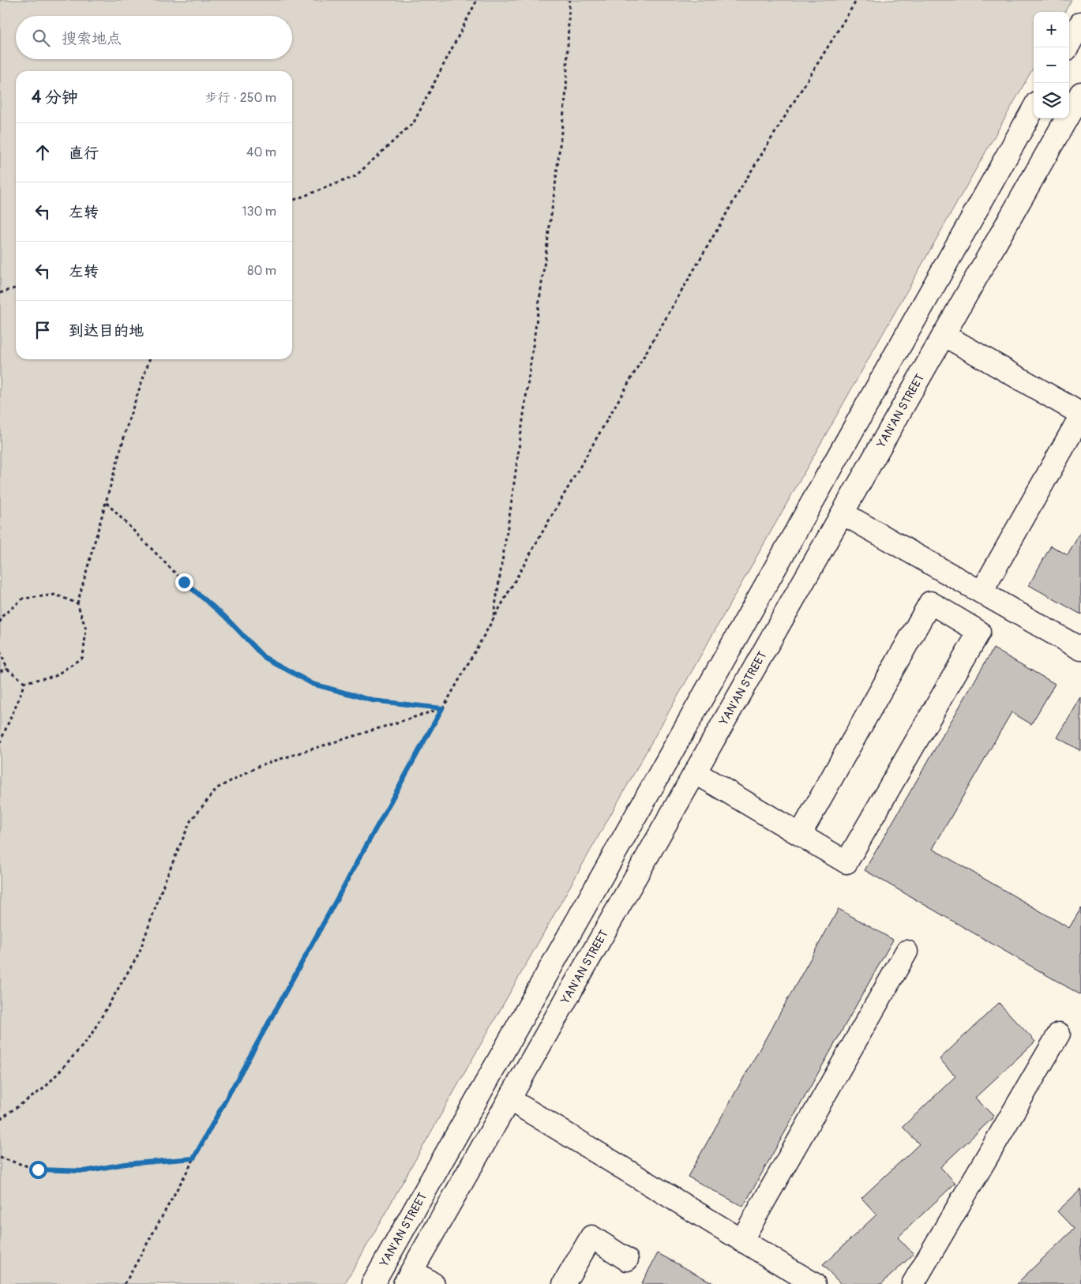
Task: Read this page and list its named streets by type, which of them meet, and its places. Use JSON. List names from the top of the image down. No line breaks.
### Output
{"streets":{"main road":["YAN'AN STREET"]},"page":{"map_buttons":["+","−"],"search":"搜索地点","heading":["4 分钟","步行 · 250 m"],"list":[["直行","40 m"],["左转","130 m"],["左转","80 m"],"到达目的地"]}}
